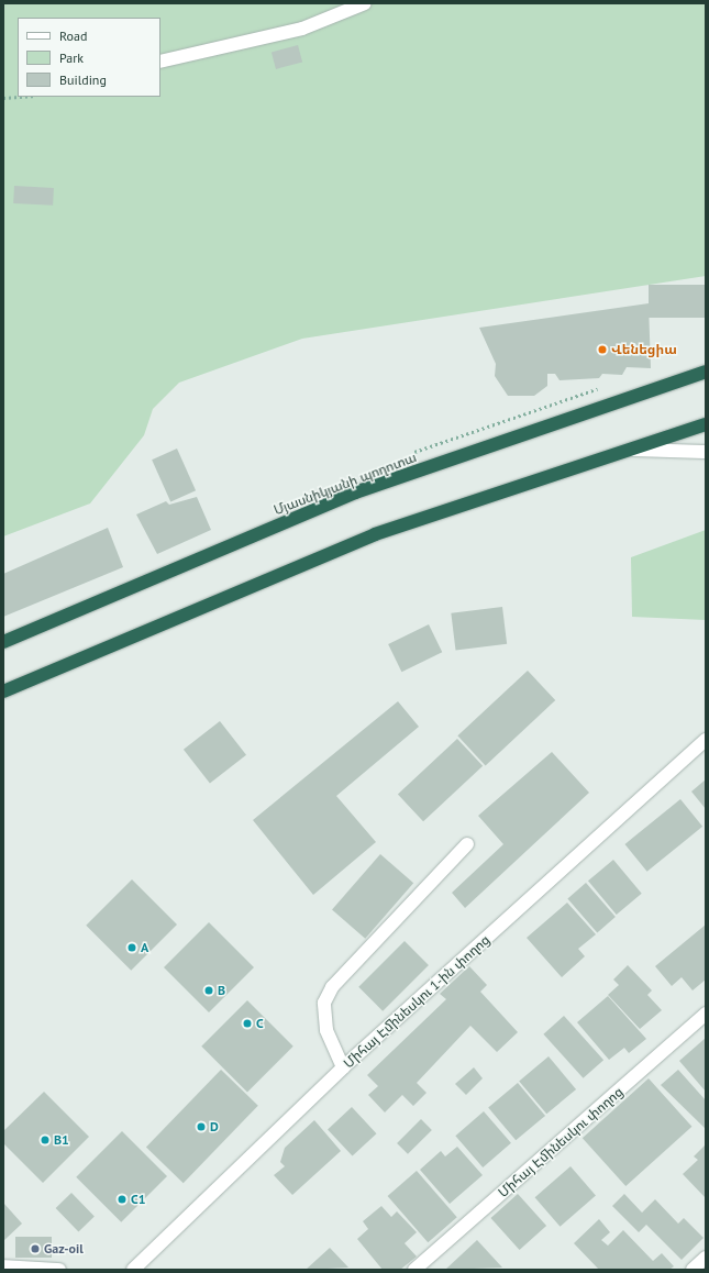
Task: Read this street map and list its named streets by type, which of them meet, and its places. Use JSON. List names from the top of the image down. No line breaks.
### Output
{"streets":{"highway":["Մյասնիկյանի պողոտա"],"street":["Միհայ Էմինեսկու 1-ին փողոց","Միհայ Էմինեսկու փողոց"]},"places":["Վենեցիա","A","B","C","D","B1","C1","Gaz-oil"],"legend":["Road","Park","Building"]}
